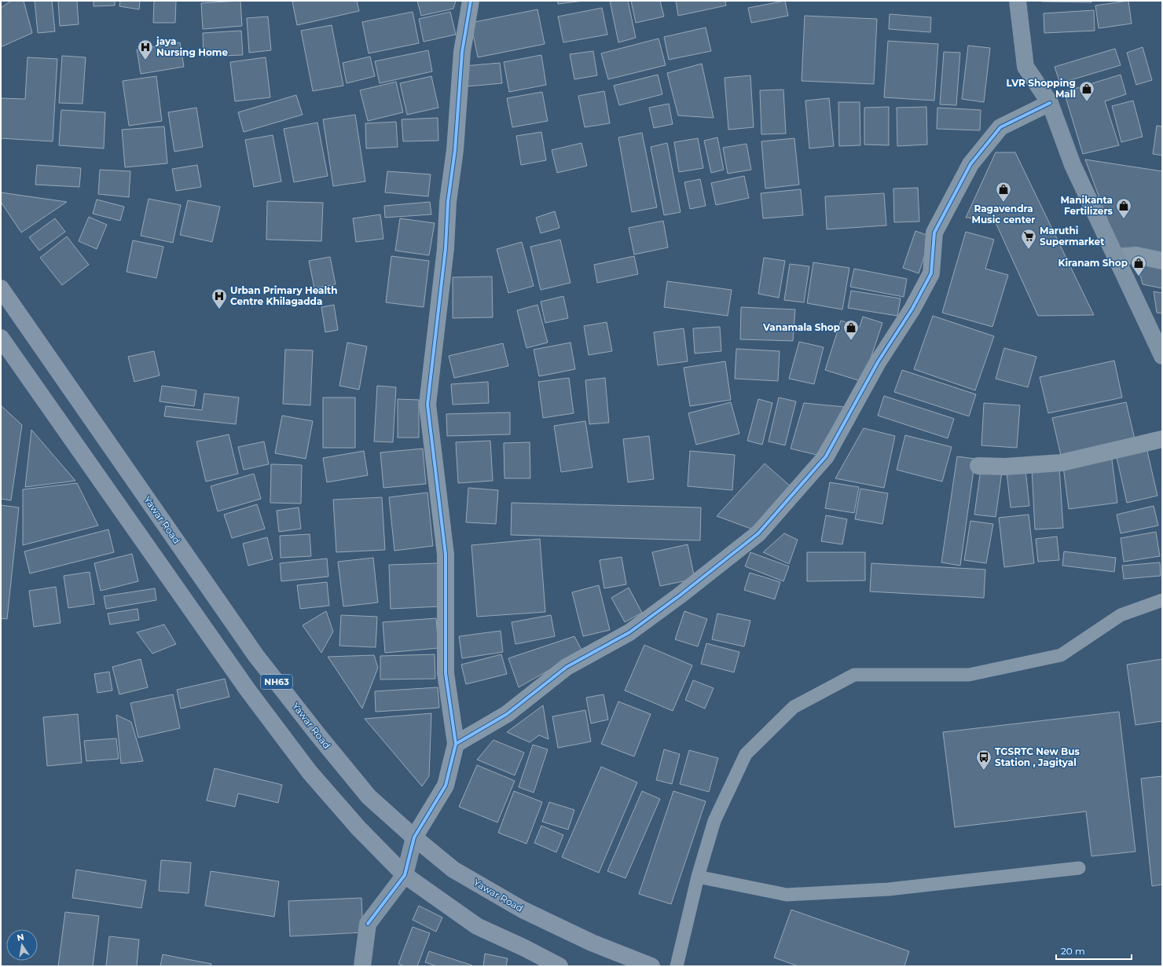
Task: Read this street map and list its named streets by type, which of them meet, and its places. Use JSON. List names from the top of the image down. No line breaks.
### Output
{"streets":{"highway":["Yawar Road","NH63"]},"places":{"hospital":["jaya Nursing Home","Urban Primary Health Centre Khilagadda"],"shop":["LVR Shopping Mall","Ragavendra Music center","Manikanta Fertilizers","Kiranam Shop","Vanamala Shop"],"supermarket":["Maruthi Supermarket"],"bus stop":["TGSRTC New Bus Station , Jagityal"]},"scale_bar":"20 m","north":"top"}
